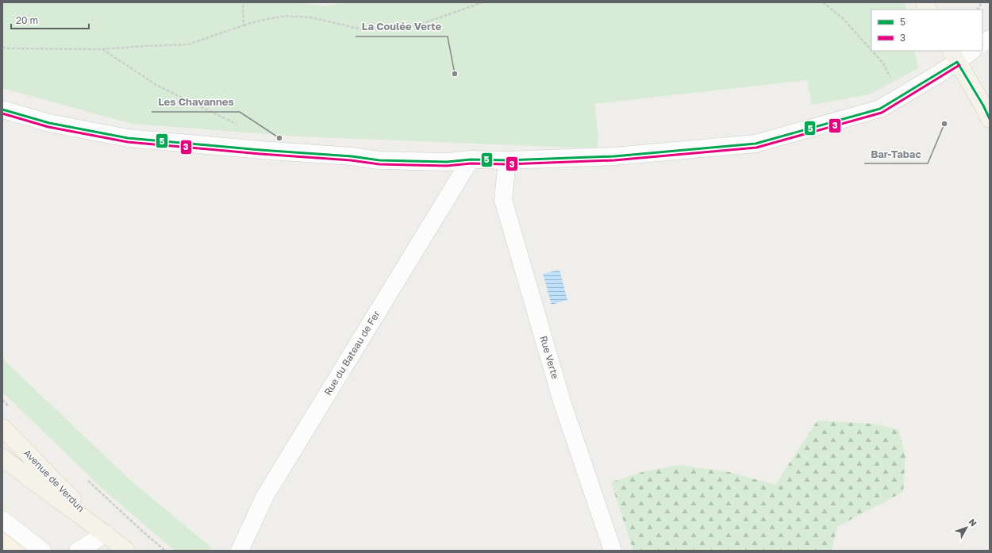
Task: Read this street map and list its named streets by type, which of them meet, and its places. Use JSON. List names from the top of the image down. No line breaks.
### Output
{"streets":{"main road":["Avenue de Verdun"],"street":["Rue du Bateau de Fer","Rue Verte"]},"places":["La Coulée Verte","Bar-Tabac","Les Chavannes"],"lines":["transit line 5","transit line 3"],"legend":["5","3"],"scale_bar":"20 m","north":"top right"}
